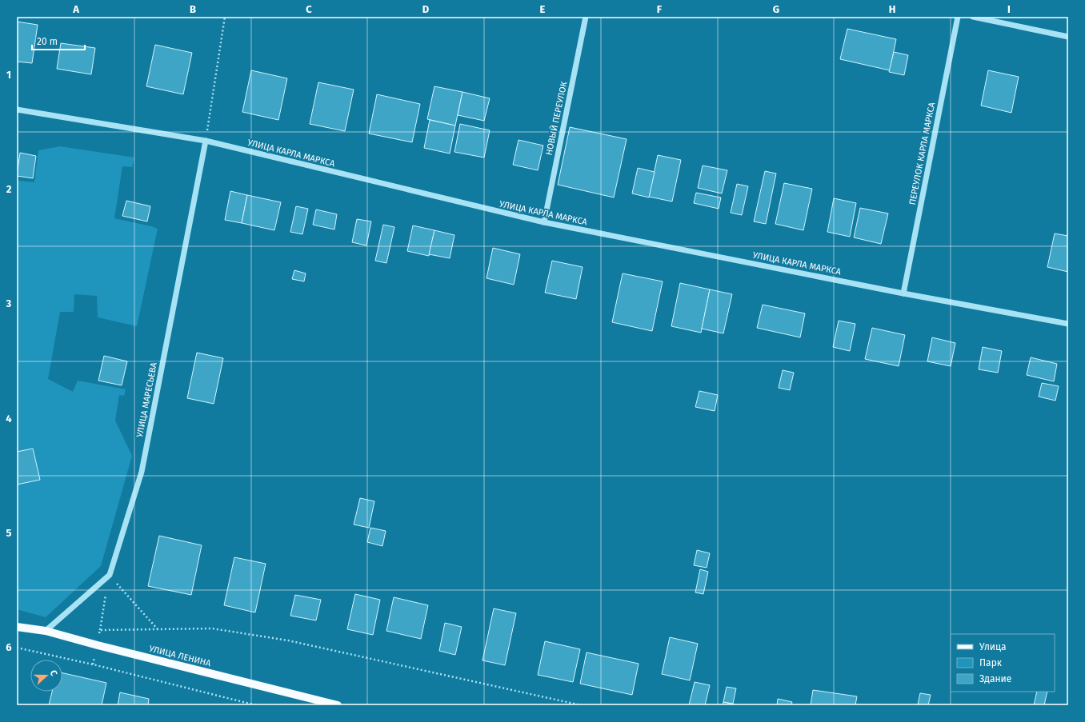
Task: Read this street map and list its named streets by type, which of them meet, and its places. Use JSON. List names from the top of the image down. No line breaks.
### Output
{"streets":{"main road":["УЛИЦА ЛЕНИНА"],"street":["НОВЫЙ ПЕРЕУЛОК","УЛИЦА КАРЛА МАРКСА","ПЕРЕУЛОК КАРЛА МАРКСА","УЛИЦА МАРЕСЬЕВА"]},"crossings":[["НОВЫЙ ПЕРЕУЛОК","УЛИЦА КАРЛА МАРКСА"],["УЛИЦА КАРЛА МАРКСА","ПЕРЕУЛОК КАРЛА МАРКСА"],["УЛИЦА КАРЛА МАРКСА","УЛИЦА МАРЕСЬЕВА"]],"legend":["Улица","Парк","Здание"],"scale_bar":"20 m","north":"right","grid":{"columns":["A","B","C","D","E","F","G","H","I"],"rows":["1","2","3","4","5","6"]}}
